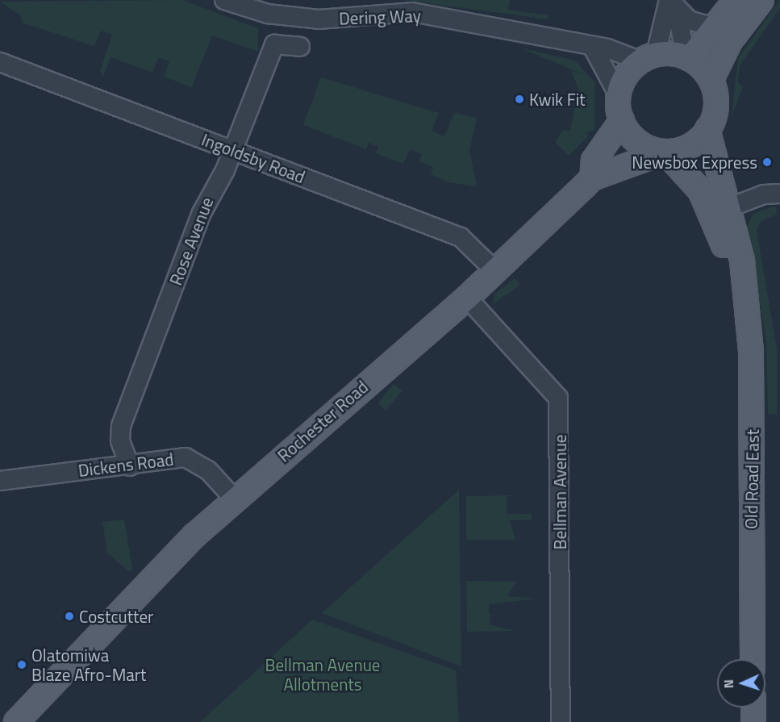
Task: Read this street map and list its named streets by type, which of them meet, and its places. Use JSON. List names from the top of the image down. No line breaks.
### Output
{"streets":{"main road":["Rochester Road","Old Road East"],"street":["Dering Way","Ingoldsby Road","Rose Avenue","Dickens Road","Bellman Avenue"]},"crossings":[["Dering Way","Old Road East"],["Ingoldsby Road","Rose Avenue"],["Ingoldsby Road","Rochester Road"],["Rose Avenue","Dickens Road"],["Rochester Road","Dickens Road"],["Rochester Road","Bellman Avenue"]],"parks":["Bellman Avenue Allotments"],"places":["Kwik Fit","Newsbox Express","Costcutter","Olatomiwa Blaze Afro-Mart"],"north":"left"}
